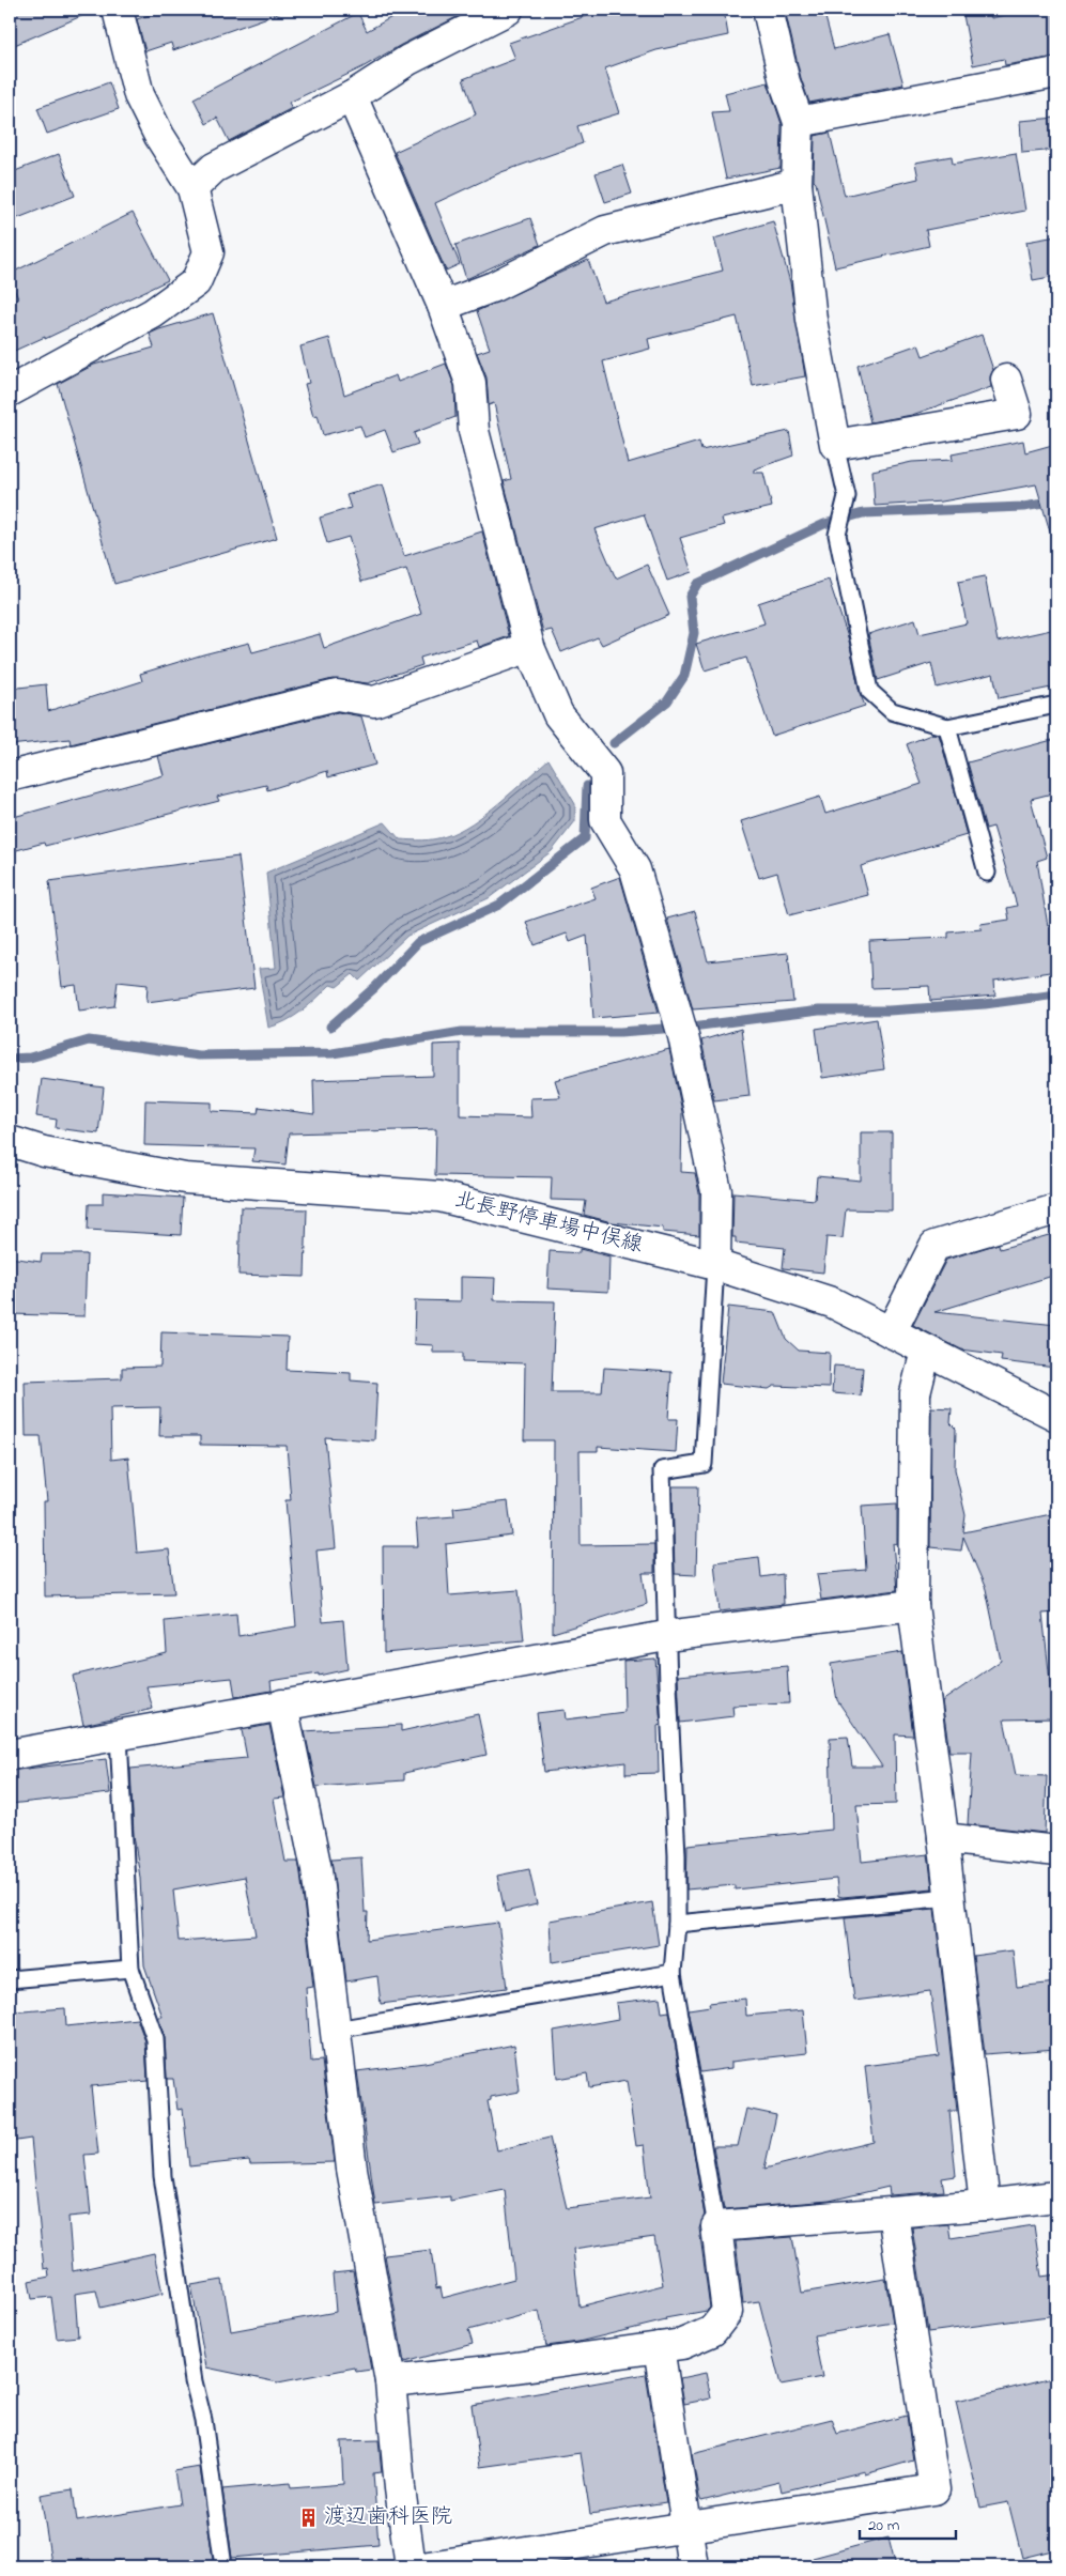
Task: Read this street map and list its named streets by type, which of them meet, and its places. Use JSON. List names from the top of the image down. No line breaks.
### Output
{"streets":{"street":["北長野停車場中俣線"]},"places":{"building":["渡辺歯科医院"]},"scale_bar":"20 m"}
